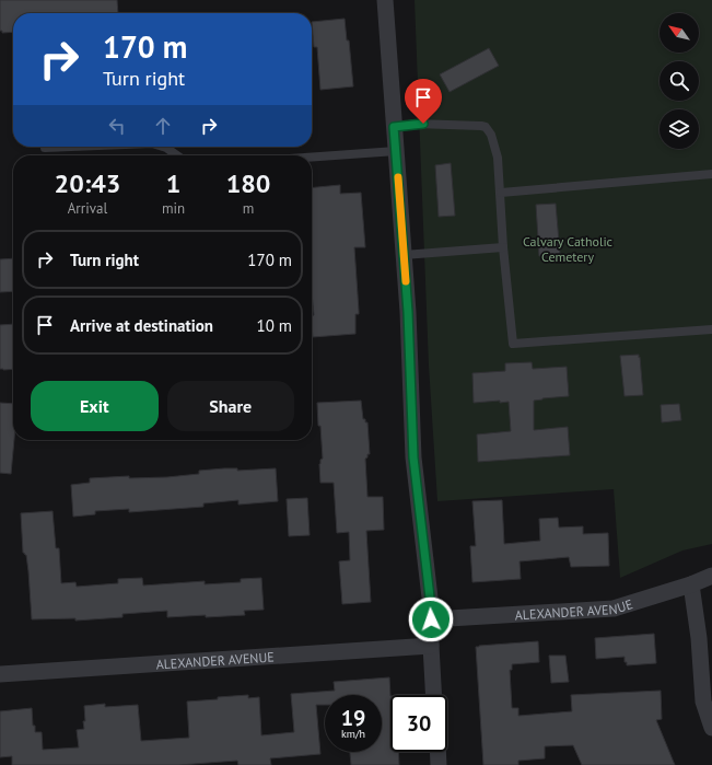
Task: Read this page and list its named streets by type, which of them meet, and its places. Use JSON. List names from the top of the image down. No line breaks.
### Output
{"streets":{"street":["ALEXANDER AVENUE"]},"parks":["Calvary Catholic Cemetery"],"north":"top left","page":{"turn":["170 m","Turn right"],"eta":["20:43","Arrival","1","min","180","m"],"list":[{"name":"Turn right","value":"170 m"},{"name":"Arrive at destination","value":"10 m"}],"buttons":["Exit","Share"],"speed":"19 km/h","limit":"30"}}
